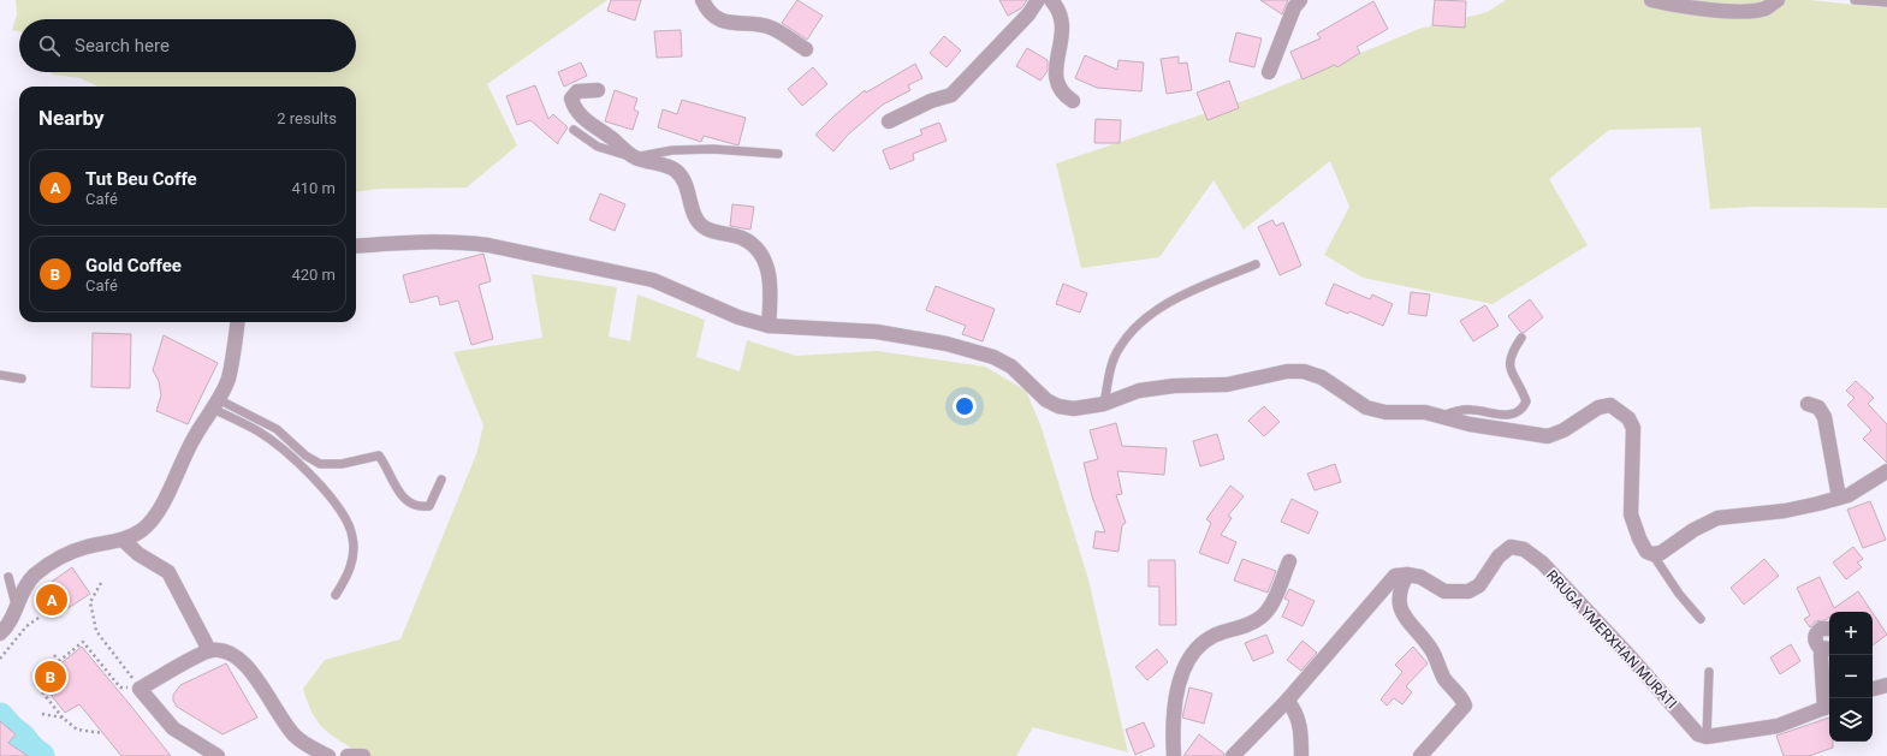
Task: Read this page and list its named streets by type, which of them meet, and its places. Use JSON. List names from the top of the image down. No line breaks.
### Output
{"streets":{"street":["RRUGA YMERXHAN MURATI"]},"page":{"search":"Search here","heading":["Nearby","2 results"],"list":[{"mark":"A","name":"Tut Beu Coffe","note":"Café","value":"410 m"},{"mark":"B","name":"Gold Coffee","note":"Café","value":"420 m"}],"pins":["A","B"],"map_buttons":["+","−"]}}
